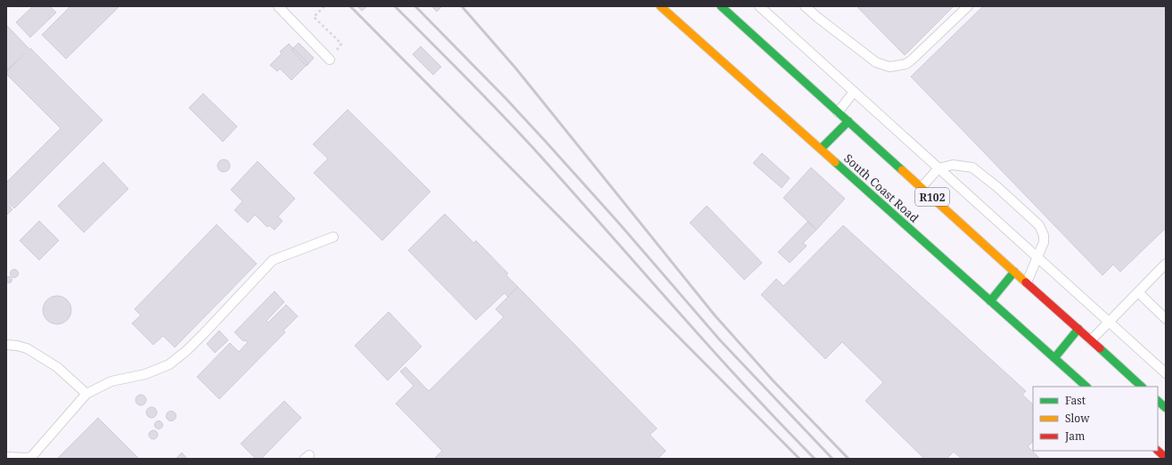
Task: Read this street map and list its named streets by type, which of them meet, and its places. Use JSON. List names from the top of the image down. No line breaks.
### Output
{"streets":{"main road":["South Coast Road","R102"]},"legend":["Fast","Slow","Jam"]}
